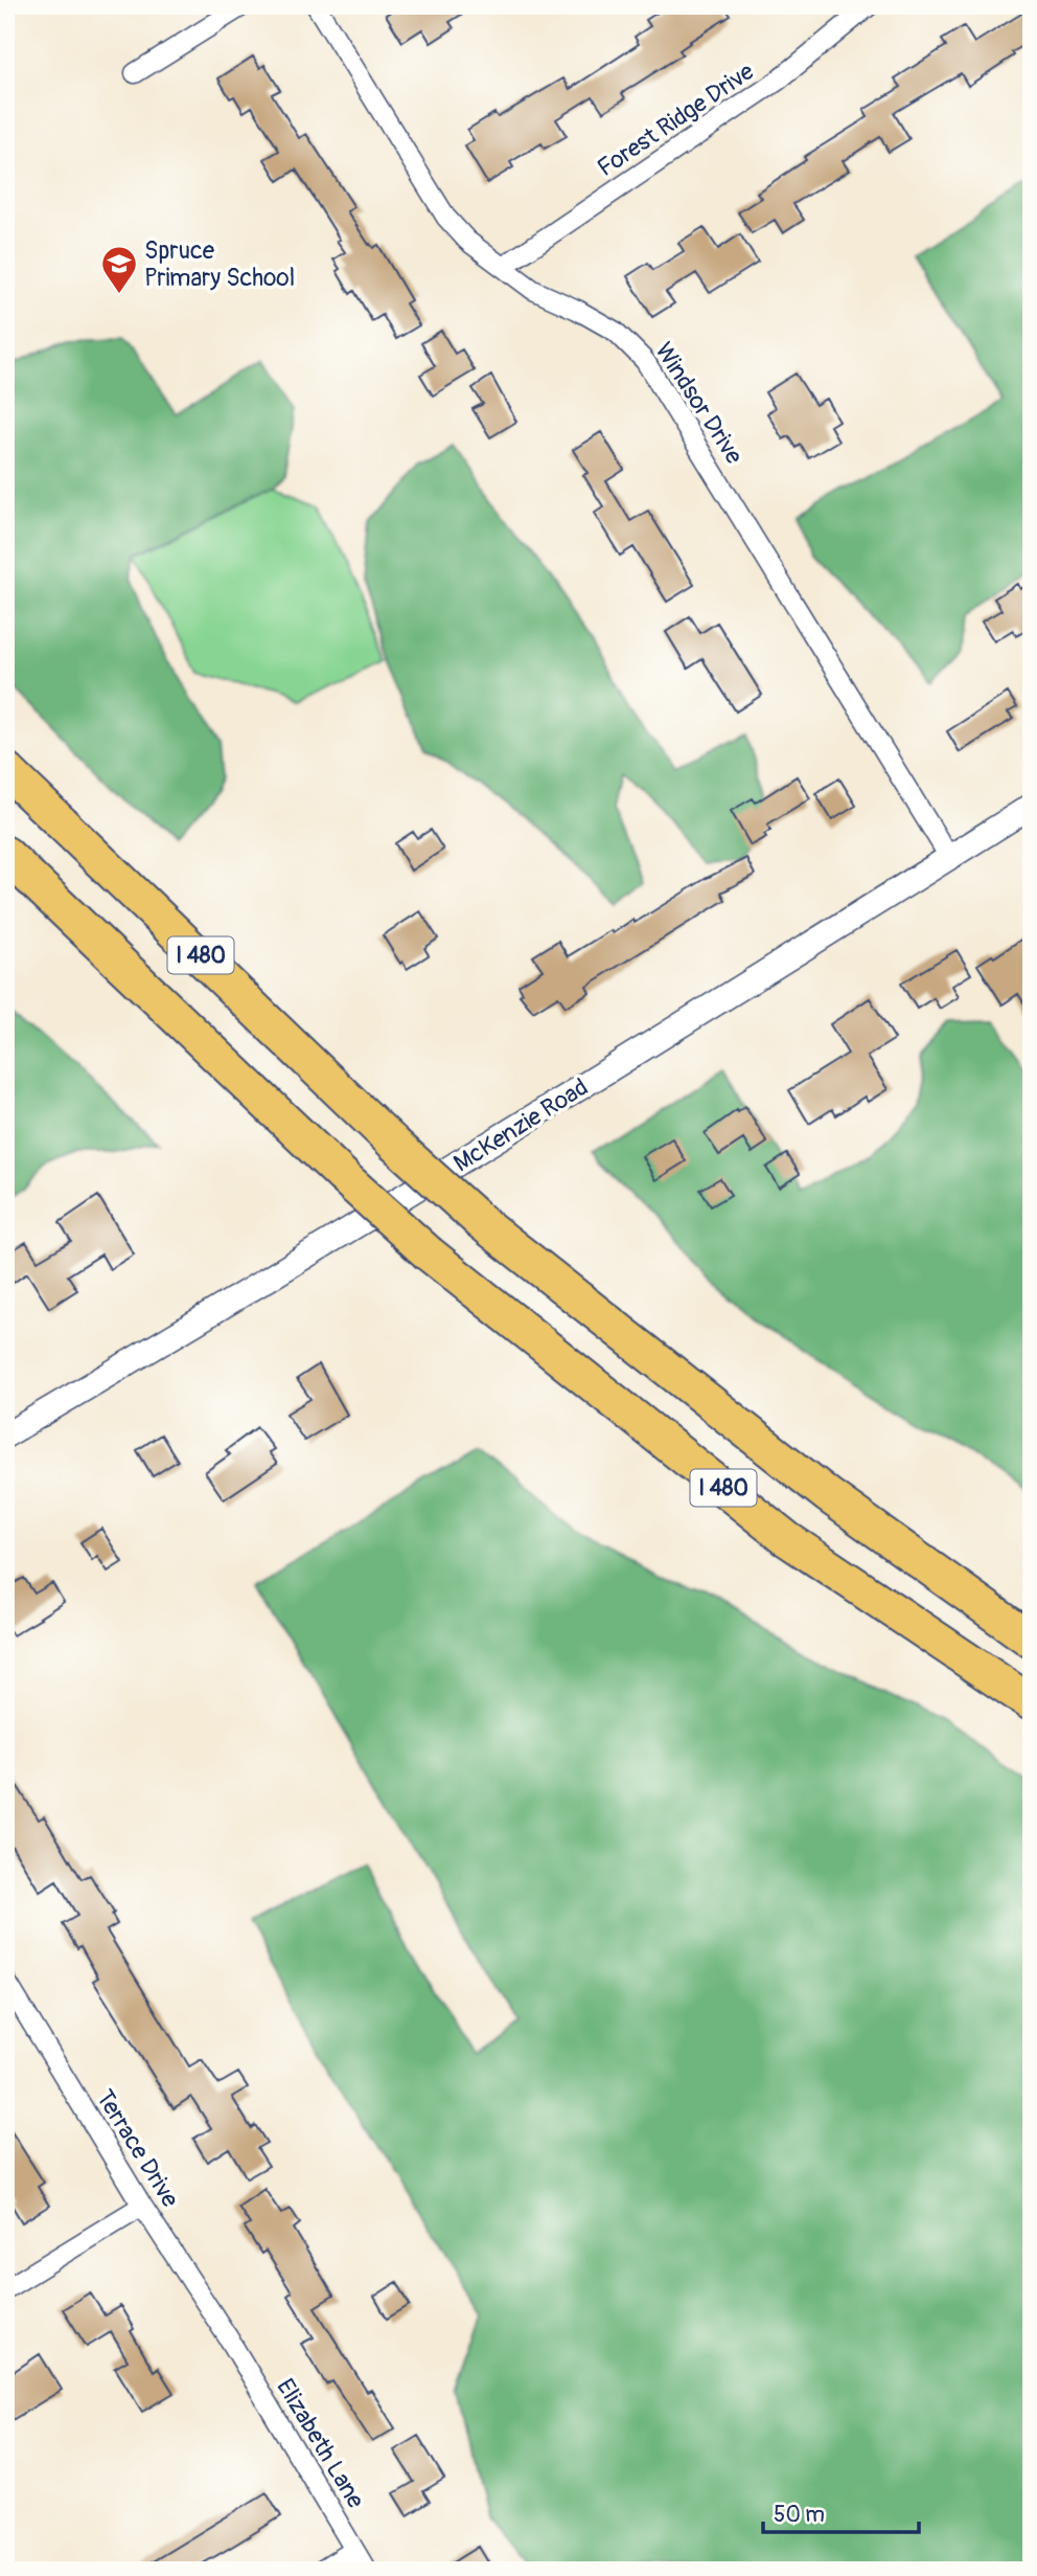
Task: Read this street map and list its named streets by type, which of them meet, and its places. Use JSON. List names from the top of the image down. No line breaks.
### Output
{"streets":{"highway":["I 480"],"street":["Forest Ridge Drive","Windsor Drive","McKenzie Road","Terrace Drive","Elizabeth Lane"]},"crossings":[["Forest Ridge Drive","Windsor Drive"],["Windsor Drive","McKenzie Road"],["Terrace Drive","Elizabeth Lane"]],"places":{"school or university":["Spruce Primary School"]},"scale_bar":"50 m"}
